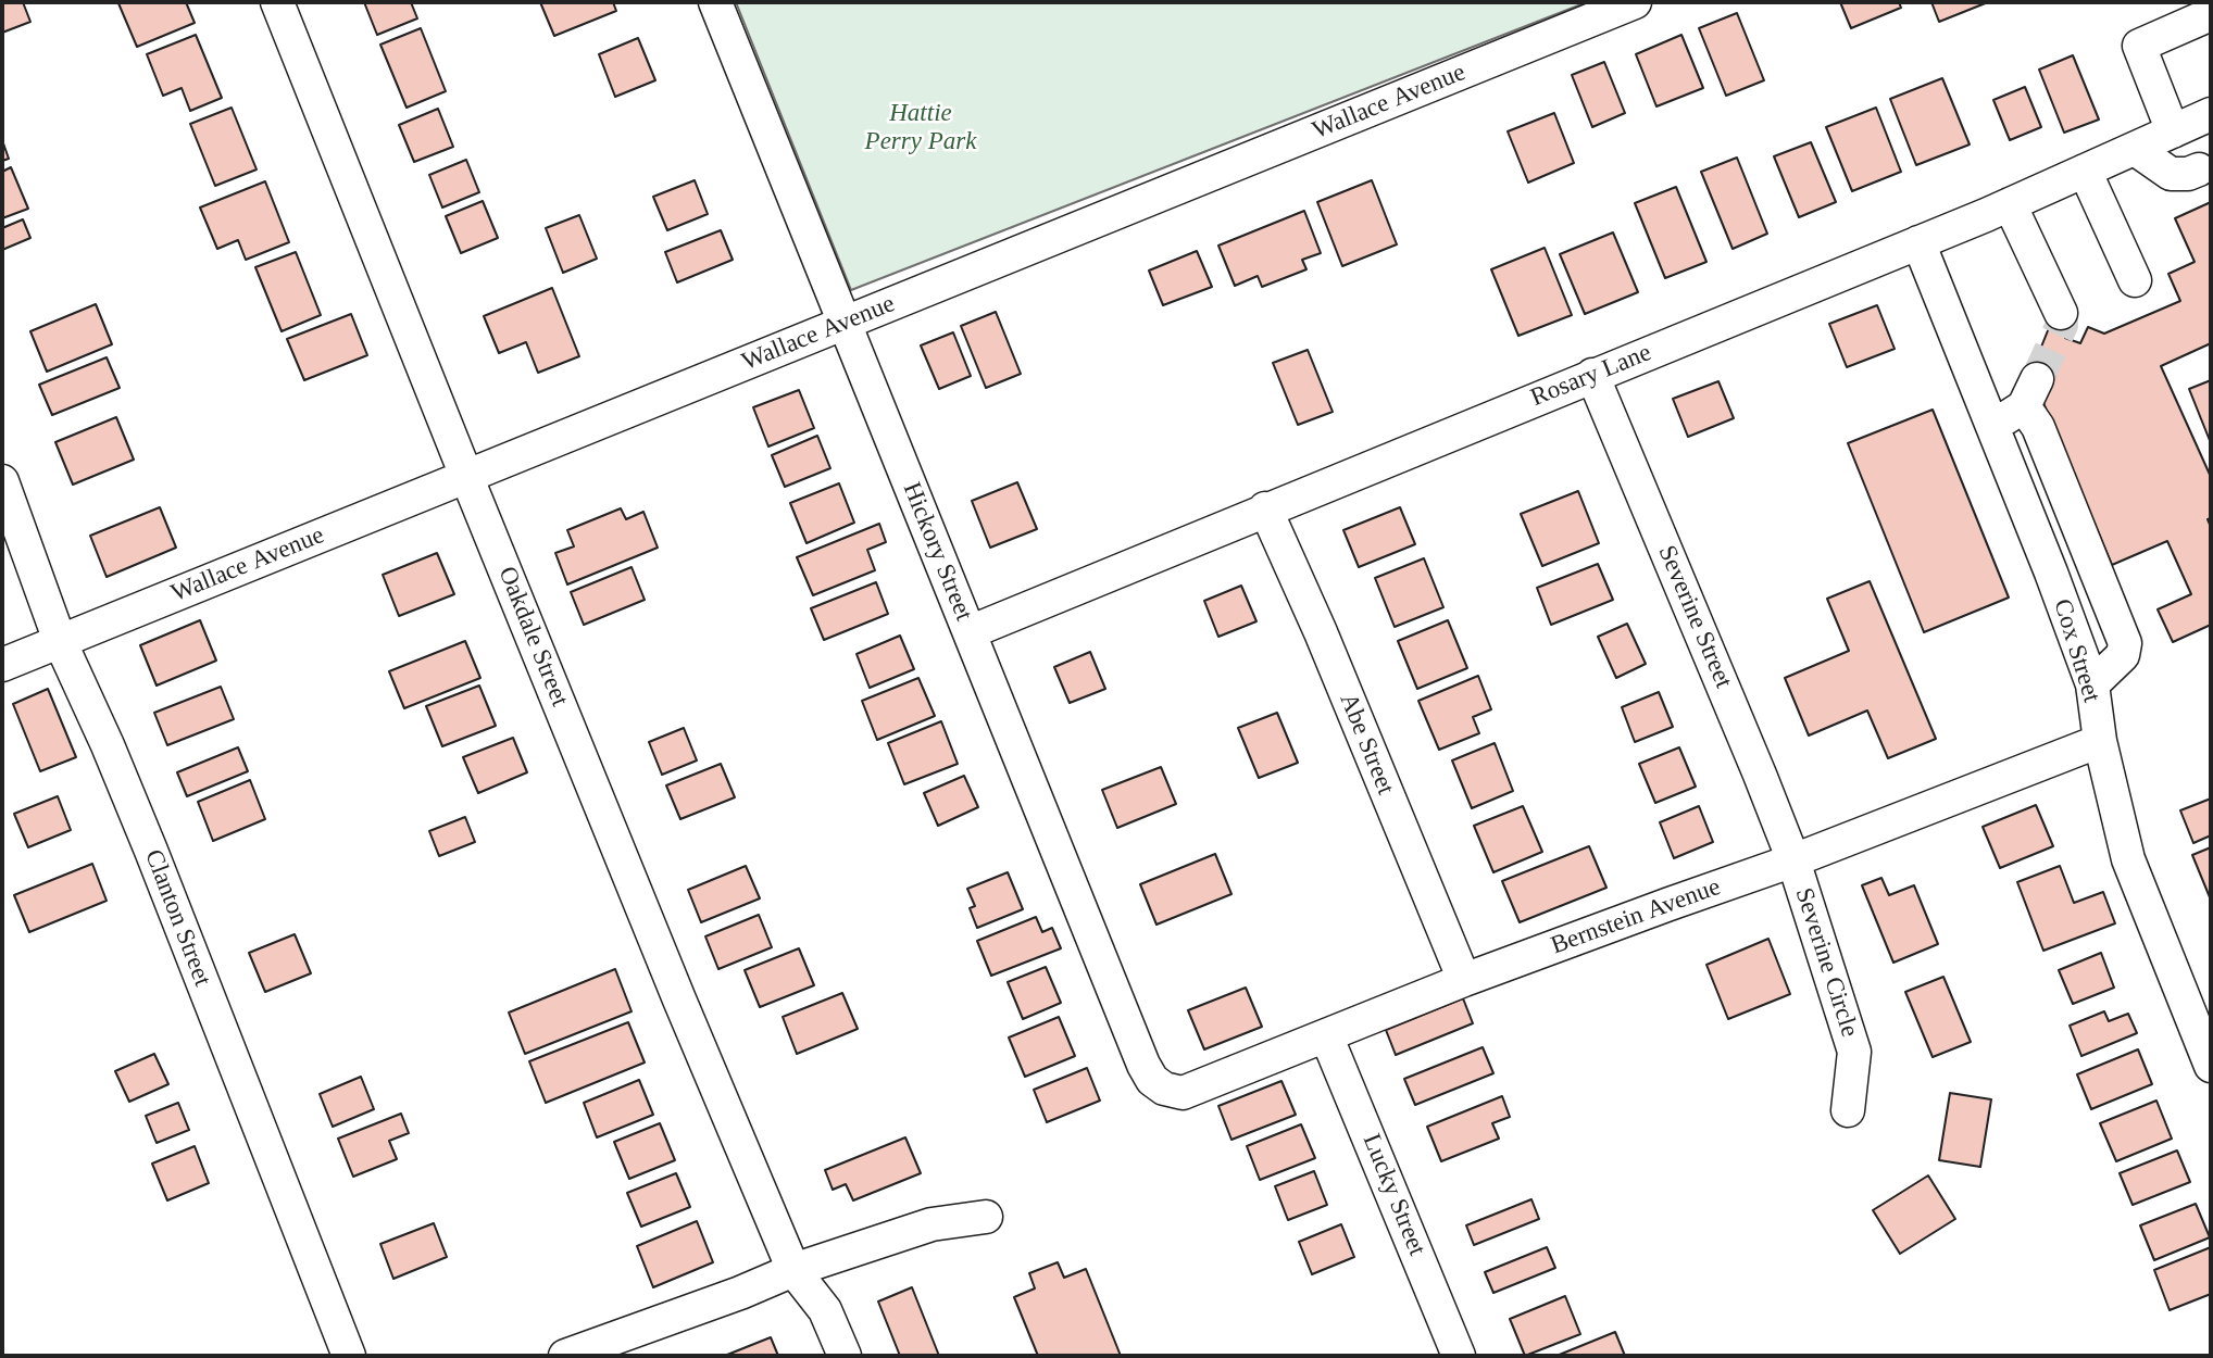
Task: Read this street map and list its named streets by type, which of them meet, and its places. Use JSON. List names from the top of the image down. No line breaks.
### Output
{"streets":{"street":["Wallace Avenue","Rosary Lane","Hickory Street","Severine Street","Oakdale Street","Cox Street","Abe Street","Bernstein Avenue","Clanton Street","Severine Circle","Lucky Street"]},"crossings":[["Wallace Avenue","Hickory Street"],["Wallace Avenue","Oakdale Street"],["Wallace Avenue","Clanton Street"],["Rosary Lane","Hickory Street"],["Rosary Lane","Severine Street"],["Rosary Lane","Cox Street"],["Rosary Lane","Abe Street"],["Hickory Street","Bernstein Avenue"],["Severine Street","Bernstein Avenue"],["Severine Street","Severine Circle"],["Cox Street","Bernstein Avenue"],["Abe Street","Bernstein Avenue"],["Bernstein Avenue","Severine Circle"],["Bernstein Avenue","Lucky Street"]],"parks":["Hattie Perry Park"]}
